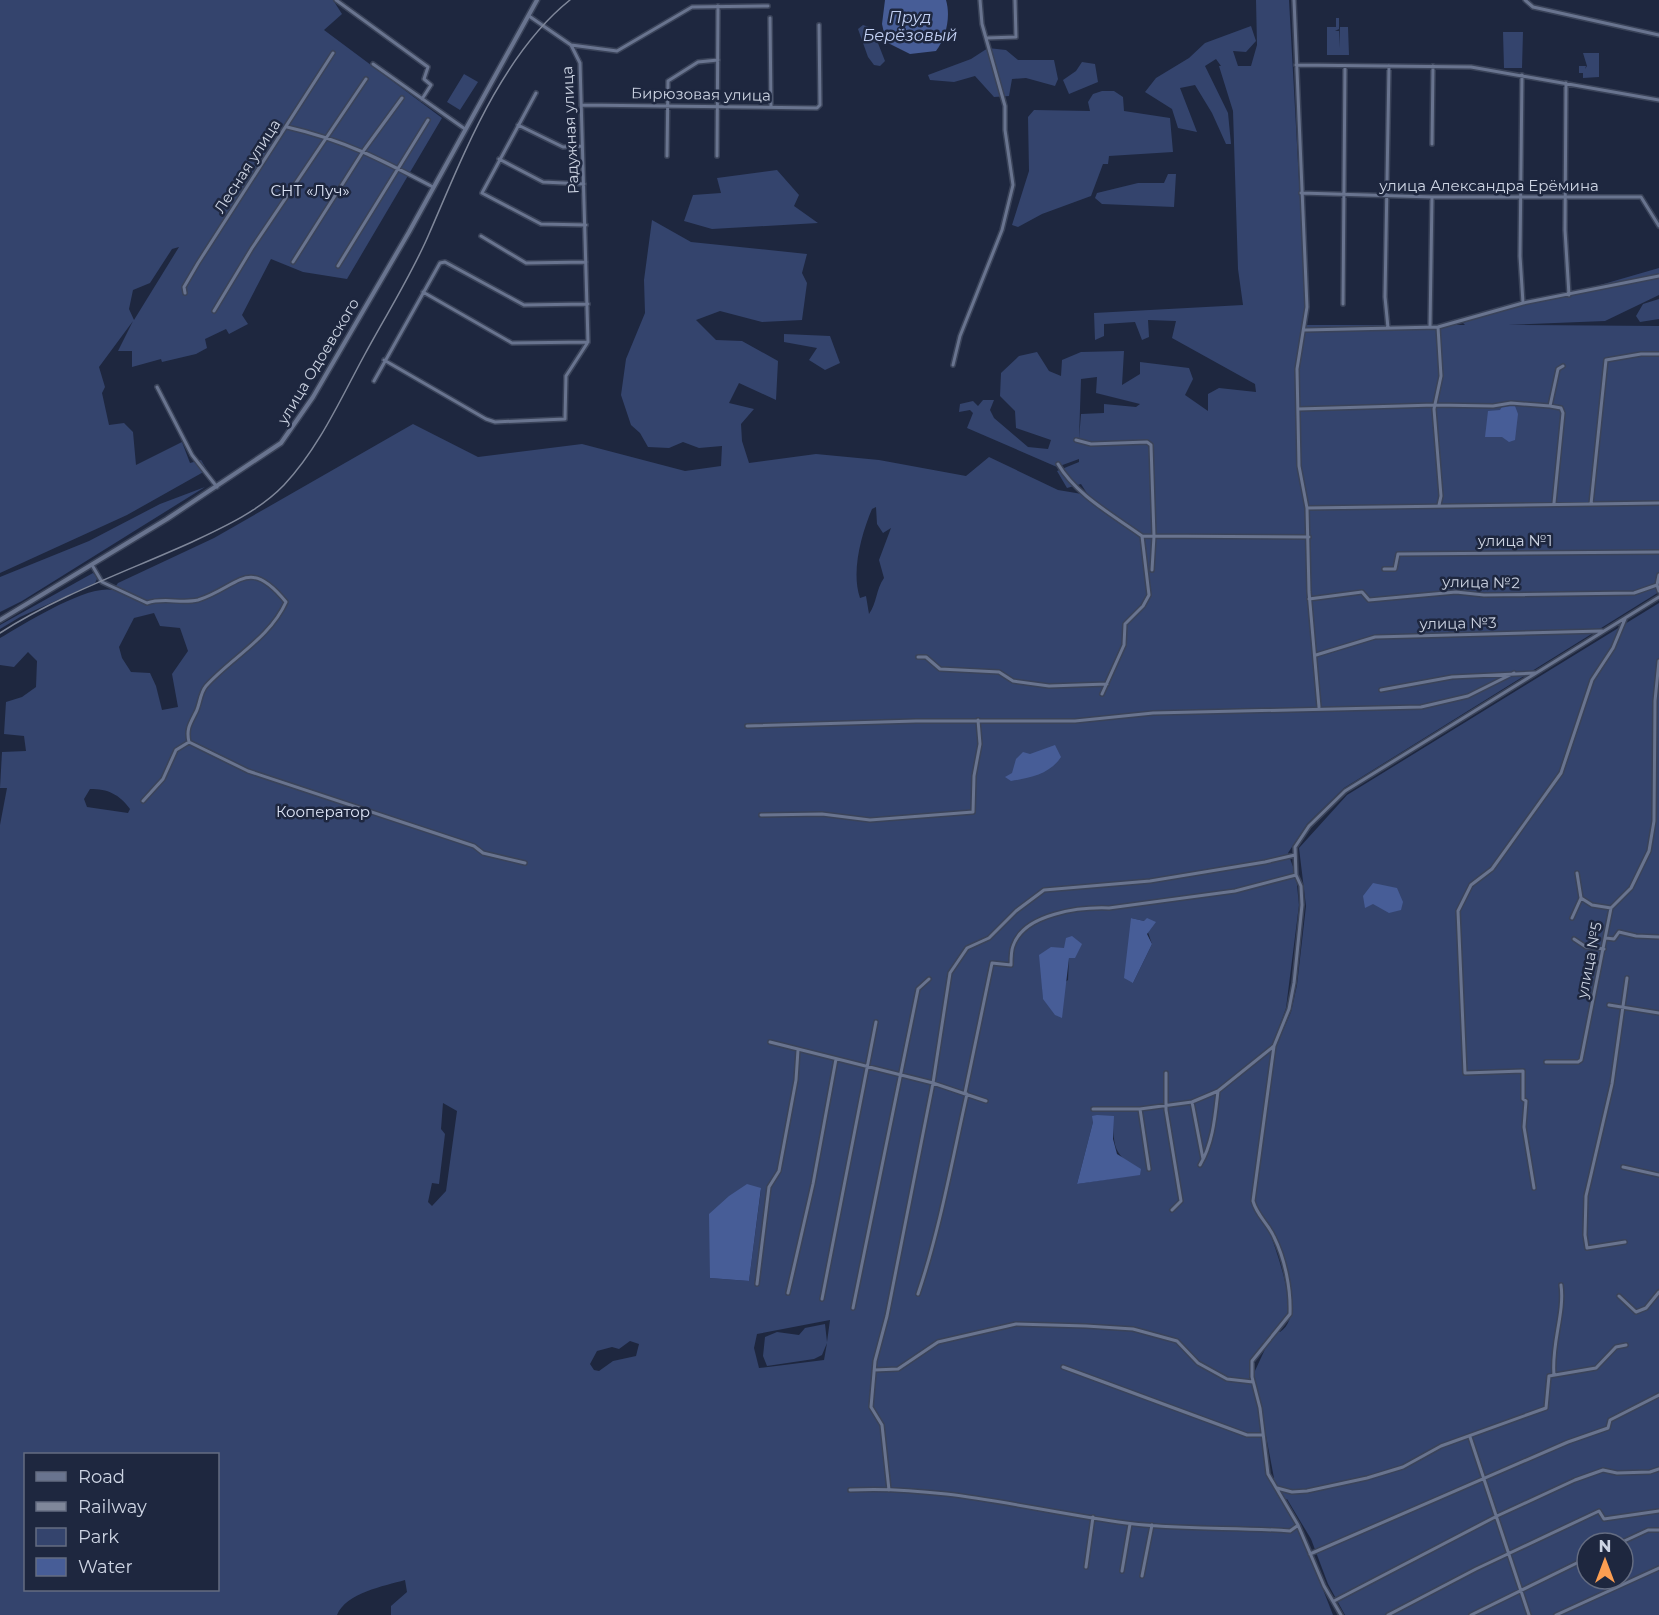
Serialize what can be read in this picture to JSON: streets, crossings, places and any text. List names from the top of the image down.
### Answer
{
  "streets": {
    "street": [
      "Бирюзовая улица",
      "Радужная улица",
      "Лесная улица",
      "улица Александра Ерёмина",
      "улица Одоевского",
      "улица №1",
      "улица №2",
      "улица №3",
      "улица №5"
    ]
  },
  "crossings": [
    ["Бирюзовая улица", "Радужная улица"]
  ],
  "water": ["Пруд Берёзовый"],
  "parks": ["СНТ «Луч»", "Кооператор"],
  "legend": [
    "Road",
    "Railway",
    "Park",
    "Water"
  ],
  "north": "top"
}
